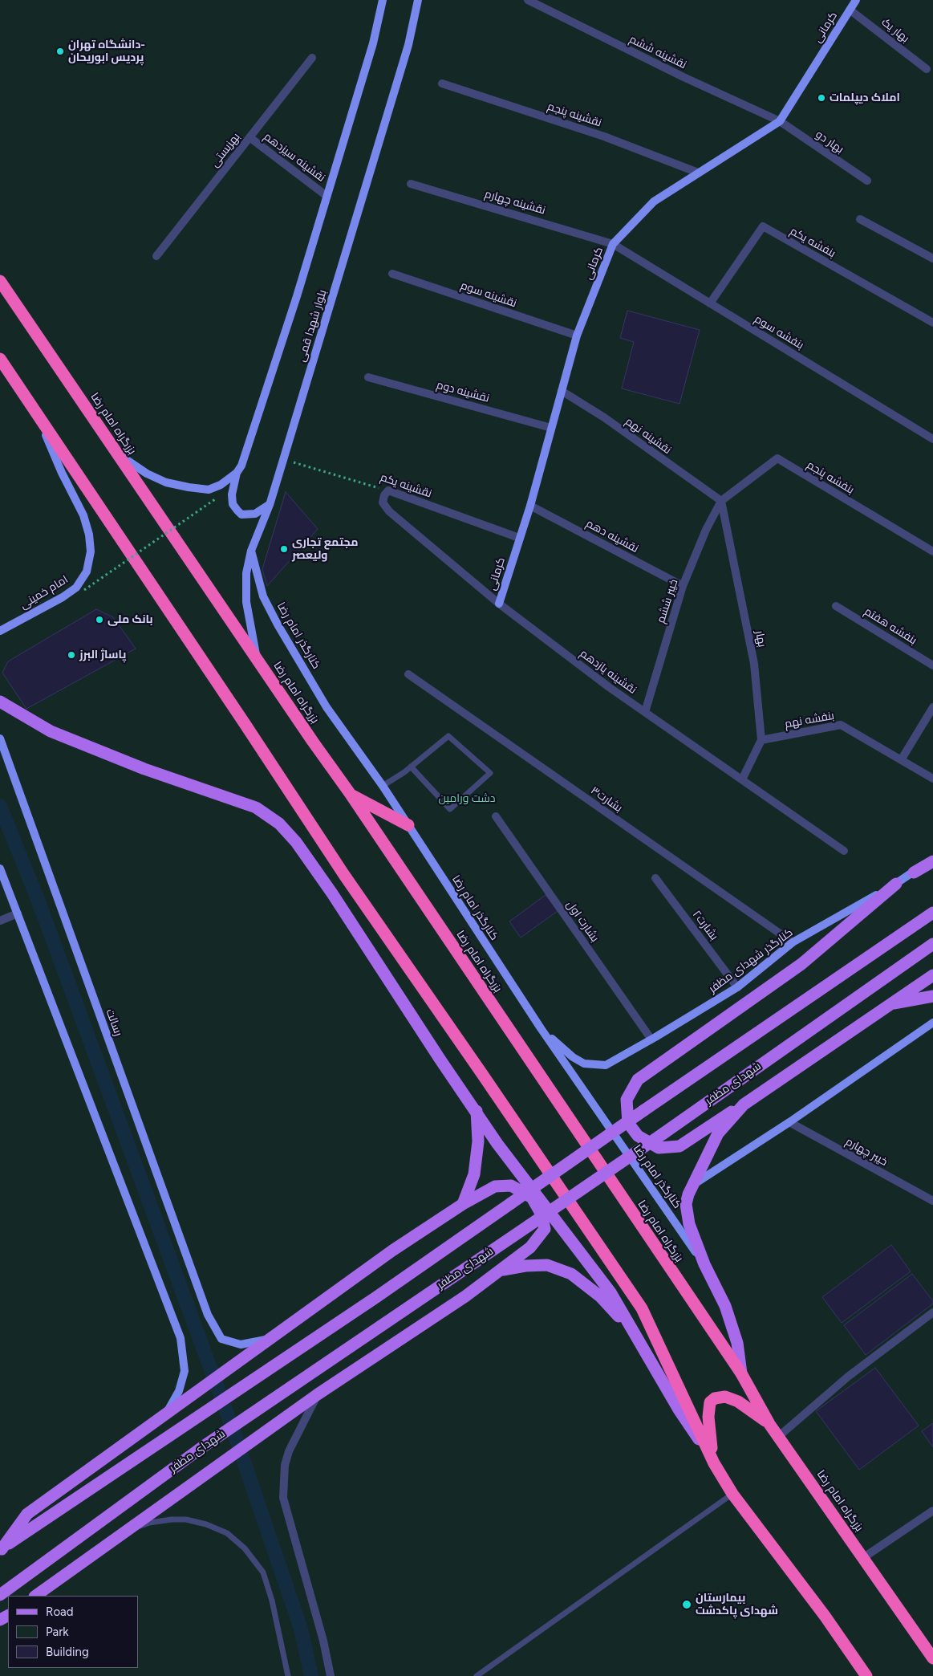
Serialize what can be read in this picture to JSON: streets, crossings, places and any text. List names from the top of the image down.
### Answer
{
  "streets": {
    "highway": ["بزرگراه امام رضا"],
    "main road": [
      "کرمانی",
      "بلوار شهدا قمی",
      "امام خمینی",
      "کنارگذر امام رضا",
      "کنارگذر شهدای مظفر",
      "رسالت",
      "شهدای مظفر"
    ],
    "street": [
      "بهار یک",
      "نقشینه ششم",
      "نقشینه پنجم",
      "بهار دو",
      "بهزیستی",
      "نقشینه سیزدهم",
      "نقشینه چهارم",
      "بنفشه یکم",
      "نقشینه سوم",
      "بنفشه سوم",
      "نقشینه دوم",
      "نقشینه نهم",
      "بنفشه پنجم",
      "نقشینه یکم",
      "نقشینه دهم",
      "خیبر ششم",
      "بنفشه هفتم",
      "بهار",
      "نقشینه یازدهم",
      "بنفشه نهم",
      "بشارت۳",
      "بشارت اول",
      "بشارت۲",
      "خیبر چهارم"
    ]
  },
  "crossings": [
    ["کرمانی", "بهار یک"],
    ["کرمانی", "نقشینه ششم"],
    ["کرمانی", "نقشینه پنجم"],
    ["کرمانی", "بهار دو"],
    ["کرمانی", "نقشینه چهارم"],
    ["کرمانی", "نقشینه سوم"],
    ["کرمانی", "بنفشه سوم"],
    ["کرمانی", "نقشینه دوم"],
    ["کرمانی", "نقشینه نهم"],
    ["کرمانی", "نقشینه یکم"],
    ["کرمانی", "نقشینه دهم"],
    ["کرمانی", "نقشینه یازدهم"],
    ["نقشینه ششم", "بهار دو"],
    ["بهزیستی", "نقشینه سیزدهم"],
    ["نقشینه چهارم", "بنفشه سوم"],
    ["بنفشه یکم", "بنفشه سوم"],
    ["بلوار شهدا قمی", "بزرگراه امام رضا"],
    ["بلوار شهدا قمی", "نقشینه یکم"],
    ["بلوار شهدا قمی", "کنارگذر امام رضا"],
    ["نقشینه نهم", "بنفشه پنجم"],
    ["نقشینه نهم", "خیبر ششم"],
    ["نقشینه نهم", "بهار"],
    ["بنفشه پنجم", "خیبر ششم"],
    ["بنفشه پنجم", "بهار"],
    ["نقشینه یکم", "نقشینه یازدهم"],
    ["نقشینه دهم", "خیبر ششم"],
    ["خیبر ششم", "بهار"],
    ["خیبر ششم", "نقشینه یازدهم"],
    ["کنارگذر امام رضا", "کنارگذر شهدای مظفر"],
    ["بهار", "بنفشه نهم"],
    ["بشارت۳", "کنارگذر شهدای مظفر"],
    ["بشارت اول", "کنارگذر شهدای مظفر"],
    ["بشارت۲", "کنارگذر شهدای مظفر"]
  ],
  "parks": ["دشت ورامین"],
  "places": [
    "دانشگاه تهران- پردیس ابوریحان",
    "املاک دیپلمات",
    "مجتمع تجاری ولیعصر",
    "بانک ملی",
    "پاساژ البرز",
    "بیمارستان شهدای پاکدشت"
  ],
  "legend": ["Road", "Park", "Building"]
}
